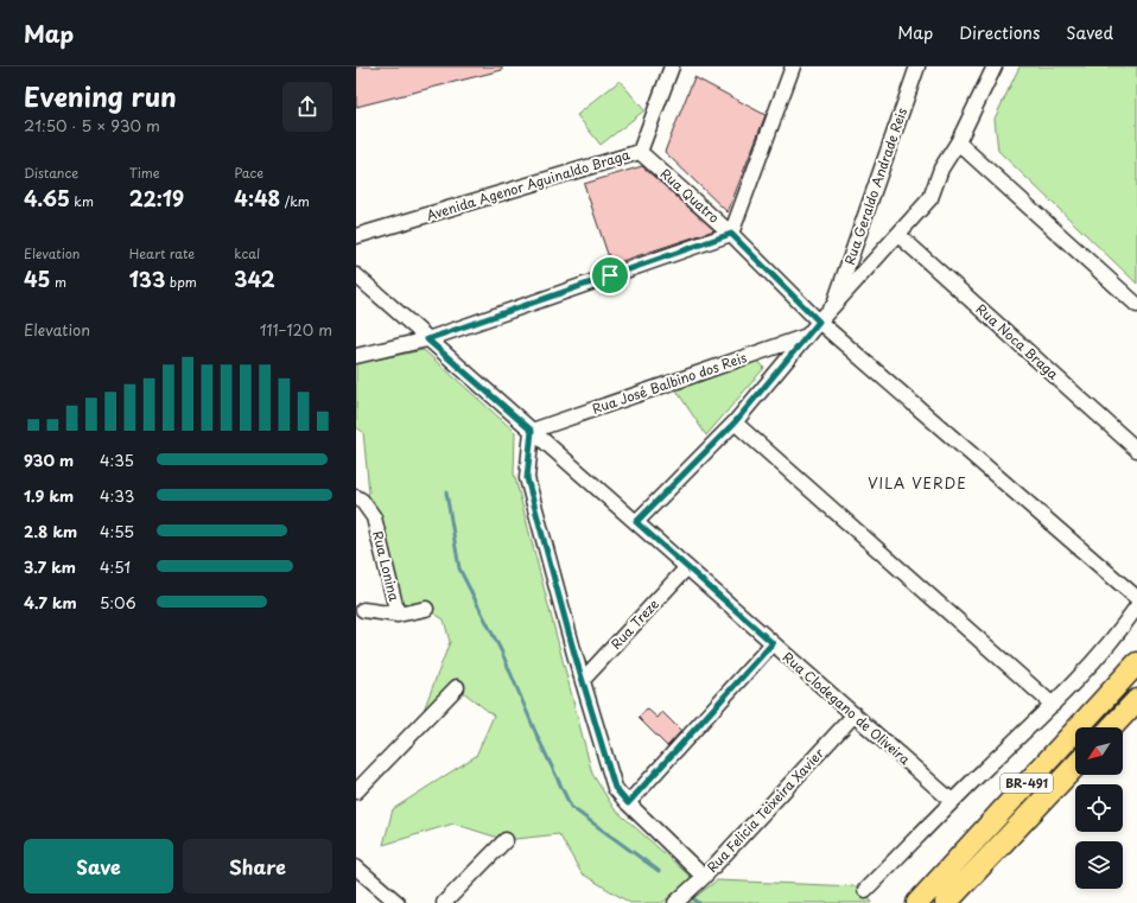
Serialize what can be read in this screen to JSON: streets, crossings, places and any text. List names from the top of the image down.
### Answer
{
  "streets": {
    "highway": ["BR-491"],
    "street": [
      "Avenida Agenor Aguinaldo Braga",
      "Rua Geraldo Andrade Reis",
      "Rua Quatro",
      "Rua Noca Braga",
      "Rua José Balbino dos Reis",
      "Rua Lonina",
      "Rua Treze",
      "Rua Clodegano de Oliveira",
      "Rua Felicia Teixeira Xavier"
    ]
  },
  "crossings": [
    ["Avenida Agenor Aguinaldo Braga", "Rua Quatro"],
    ["Rua José Balbino dos Reis", "Rua Clodegano de Oliveira"],
    ["Rua Treze", "Rua Clodegano de Oliveira"],
    ["Rua Clodegano de Oliveira", "Rua Felicia Teixeira Xavier"]
  ],
  "districts": ["VILA VERDE"],
  "north": "bottom left",
  "page": {
    "header": "Map",
    "nav": ["Map", "Directions", "Saved"],
    "heading": ["Evening run", "21:50 · 5 × 930 m"],
    "stats": [
      ["Distance", "4.65 km"],
      ["Time", "22:19"],
      ["Pace", "4:48 /km"],
      ["Elevation", "45 m"],
      ["Heart rate", "133 bpm"],
      ["kcal", "342"]
    ],
    "chart": ["Elevation", "111–120 m"],
    "list": [
      {
        "name": "930 m",
        "note": "4:35"
      },
      {
        "name": "1.9 km",
        "note": "4:33"
      },
      {
        "name": "2.8 km",
        "note": "4:55"
      },
      {
        "name": "3.7 km",
        "note": "4:51"
      },
      {
        "name": "4.7 km",
        "note": "5:06"
      }
    ],
    "buttons": ["Save", "Share"]
  }
}
